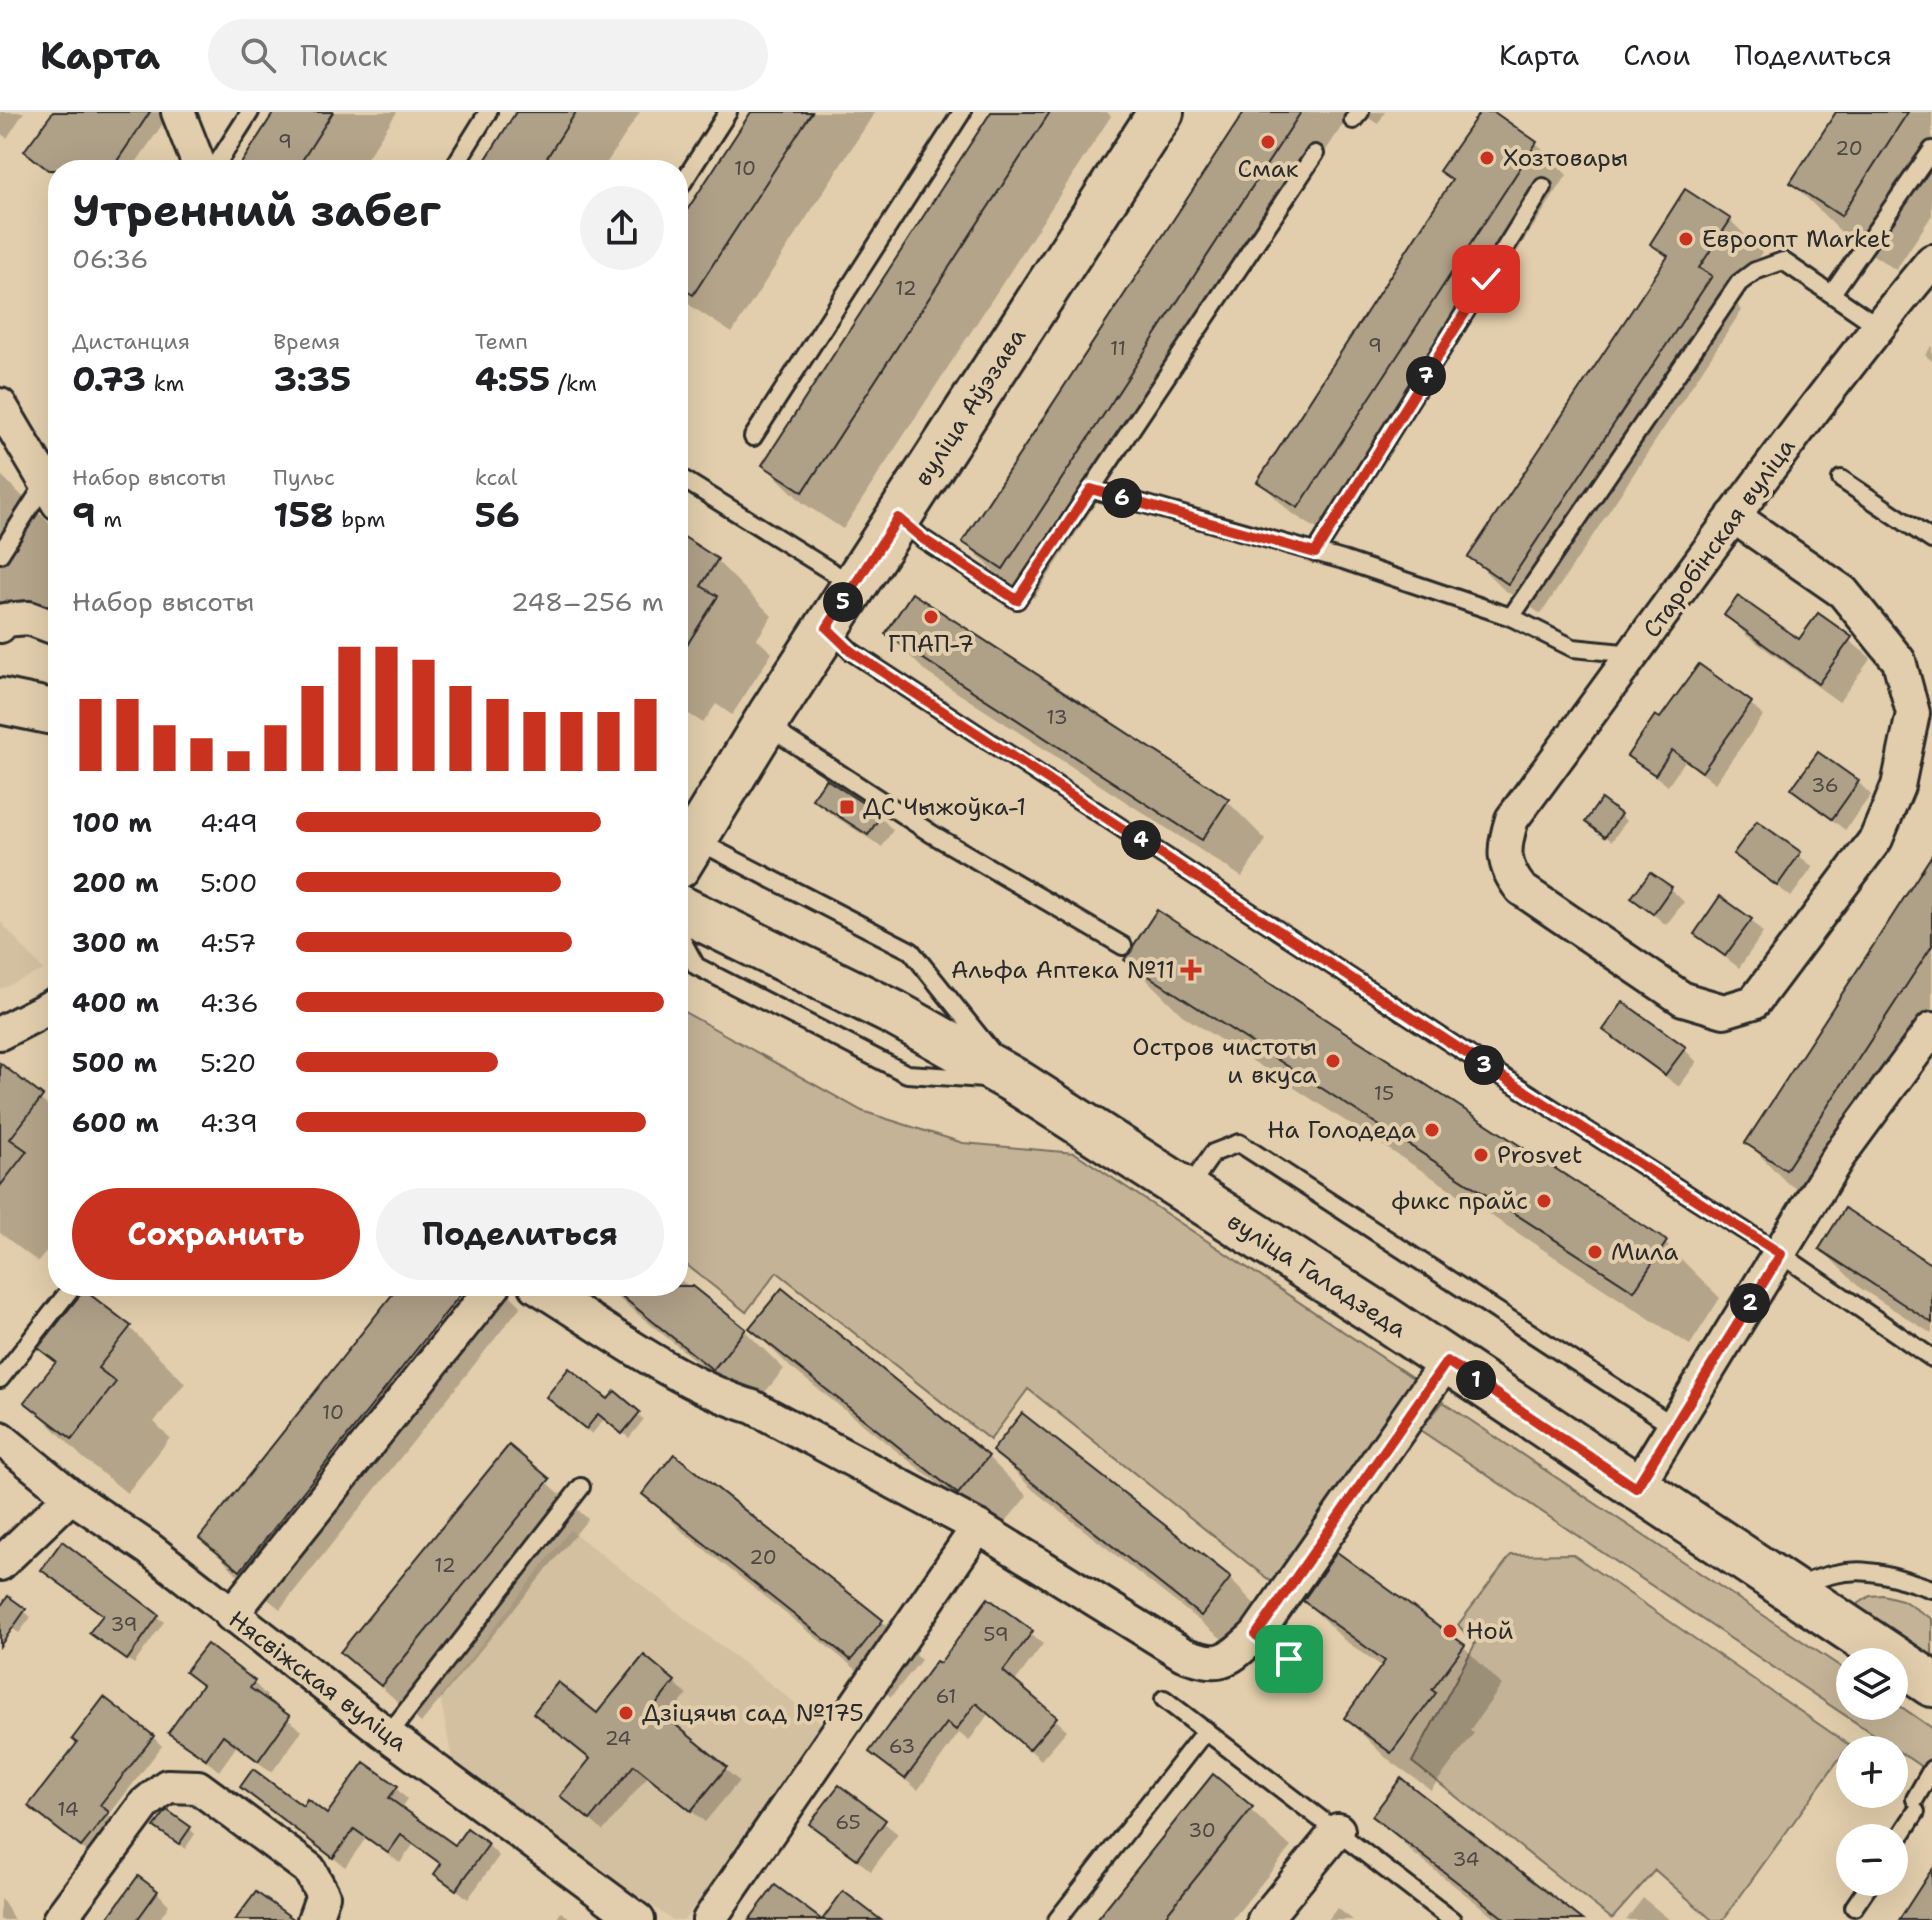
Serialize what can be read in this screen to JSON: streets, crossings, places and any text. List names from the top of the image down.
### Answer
{
  "streets": {
    "main road": ["вуліца Аўэзава", "вуліца Галадзеда"],
    "street": ["Старобінская вуліца", "Нясвіжская вуліца"]
  },
  "places": {
    "other": [
      "Смак",
      "Хозтовары",
      "Евроопт Market",
      "ГПАП-7",
      "Остров чистоты и вкуса",
      "На Голодеда",
      "Prosvet",
      "фикс прайс",
      "Мила",
      "Ной",
      "Дзіцячы сад №175"
    ],
    "transit": ["ДС Чыжоўка-1"],
    "health": ["Альфа Аптека №11"]
  },
  "house_numbers": [
    "9",
    "20",
    "10",
    "12",
    "9",
    "11",
    "13",
    "36",
    "15",
    "10",
    "20",
    "12",
    "39",
    "59",
    "61",
    "24",
    "63",
    "14",
    "65",
    "30",
    "34"
  ],
  "page": {
    "header": "Карта",
    "search": "Поиск",
    "nav": ["Карта", "Слои", "Поделиться"],
    "heading": ["Утренний забег", "06:36"],
    "stats": [
      ["Дистанция", "0.73 km"],
      ["Время", "3:35"],
      ["Темп", "4:55 /km"],
      ["Набор высоты", "9 m"],
      ["Пульс", "158 bpm"],
      ["kcal", "56"]
    ],
    "pins": [
      "7",
      "6",
      "5",
      "4",
      "3",
      "2",
      "1"
    ],
    "chart": ["Набор высоты", "248–256 m"],
    "list": [
      {
        "name": "100 m",
        "note": "4:49"
      },
      {
        "name": "200 m",
        "note": "5:00"
      },
      {
        "name": "300 m",
        "note": "4:57"
      },
      {
        "name": "400 m",
        "note": "4:36"
      },
      {
        "name": "500 m",
        "note": "5:20"
      },
      {
        "name": "600 m",
        "note": "4:39"
      }
    ],
    "buttons": ["Сохранить", "Поделиться"],
    "map_buttons": ["+", "−"]
  }
}
